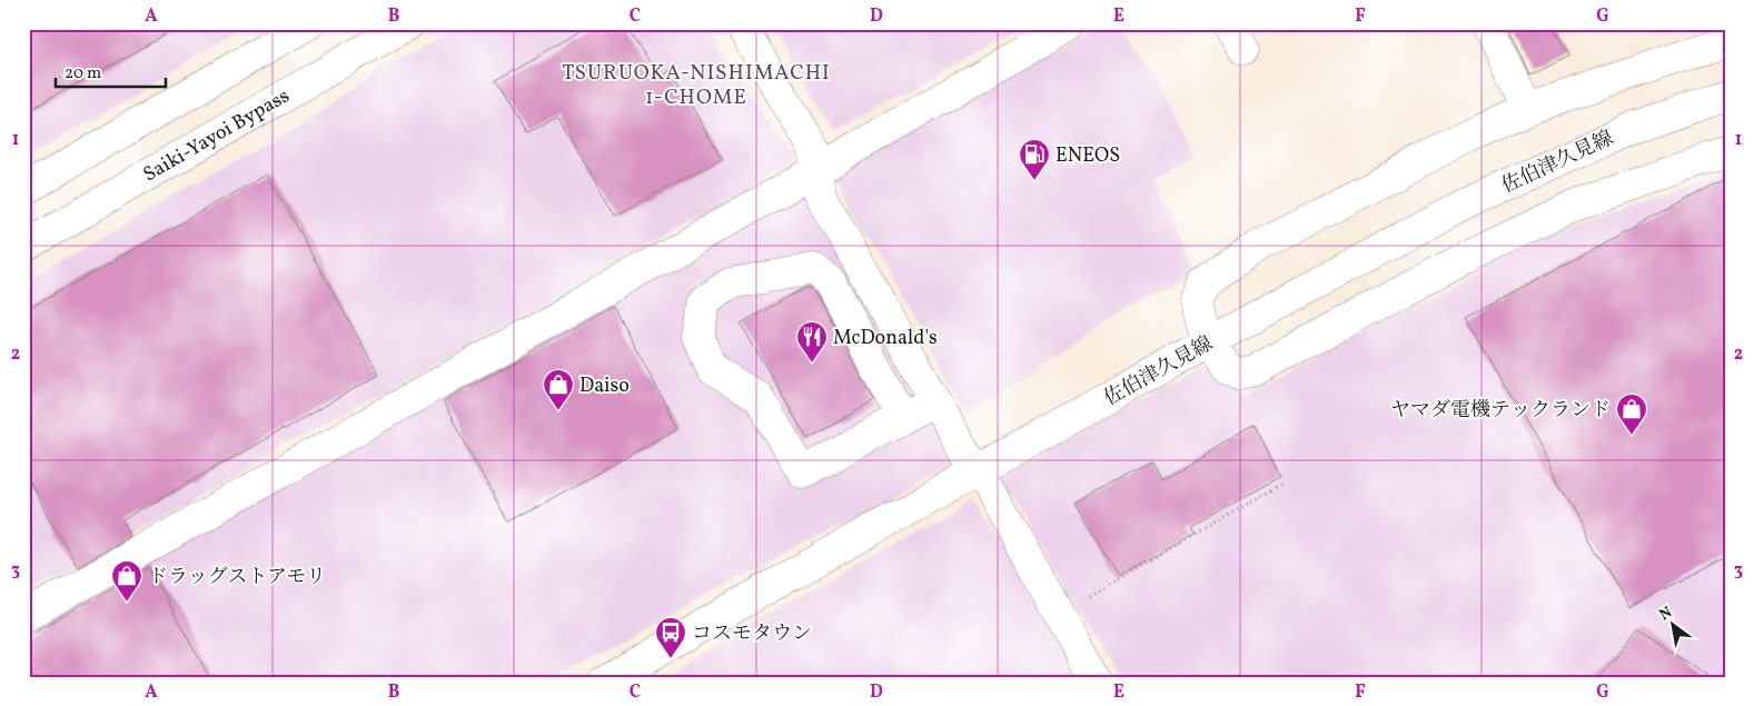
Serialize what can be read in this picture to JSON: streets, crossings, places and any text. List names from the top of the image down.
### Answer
{
  "streets": {
    "main road": ["Saiki-Yayoi Bypass", "佐伯津久見線"]
  },
  "districts": ["TSURUOKA-NISHIMACHI 1-CHOME"],
  "places": {
    "fuel station": ["ENEOS"],
    "restaurant": ["McDonald's"],
    "shop": ["Daiso", "ヤマダ電機テックランド", "ドラッグストアモリ"],
    "bus stop": ["コスモタウン"]
  },
  "scale_bar": "20 m",
  "north": "top left",
  "grid": {
    "columns": [
      "A",
      "B",
      "C",
      "D",
      "E",
      "F",
      "G"
    ],
    "rows": ["1", "2", "3"]
  }
}
